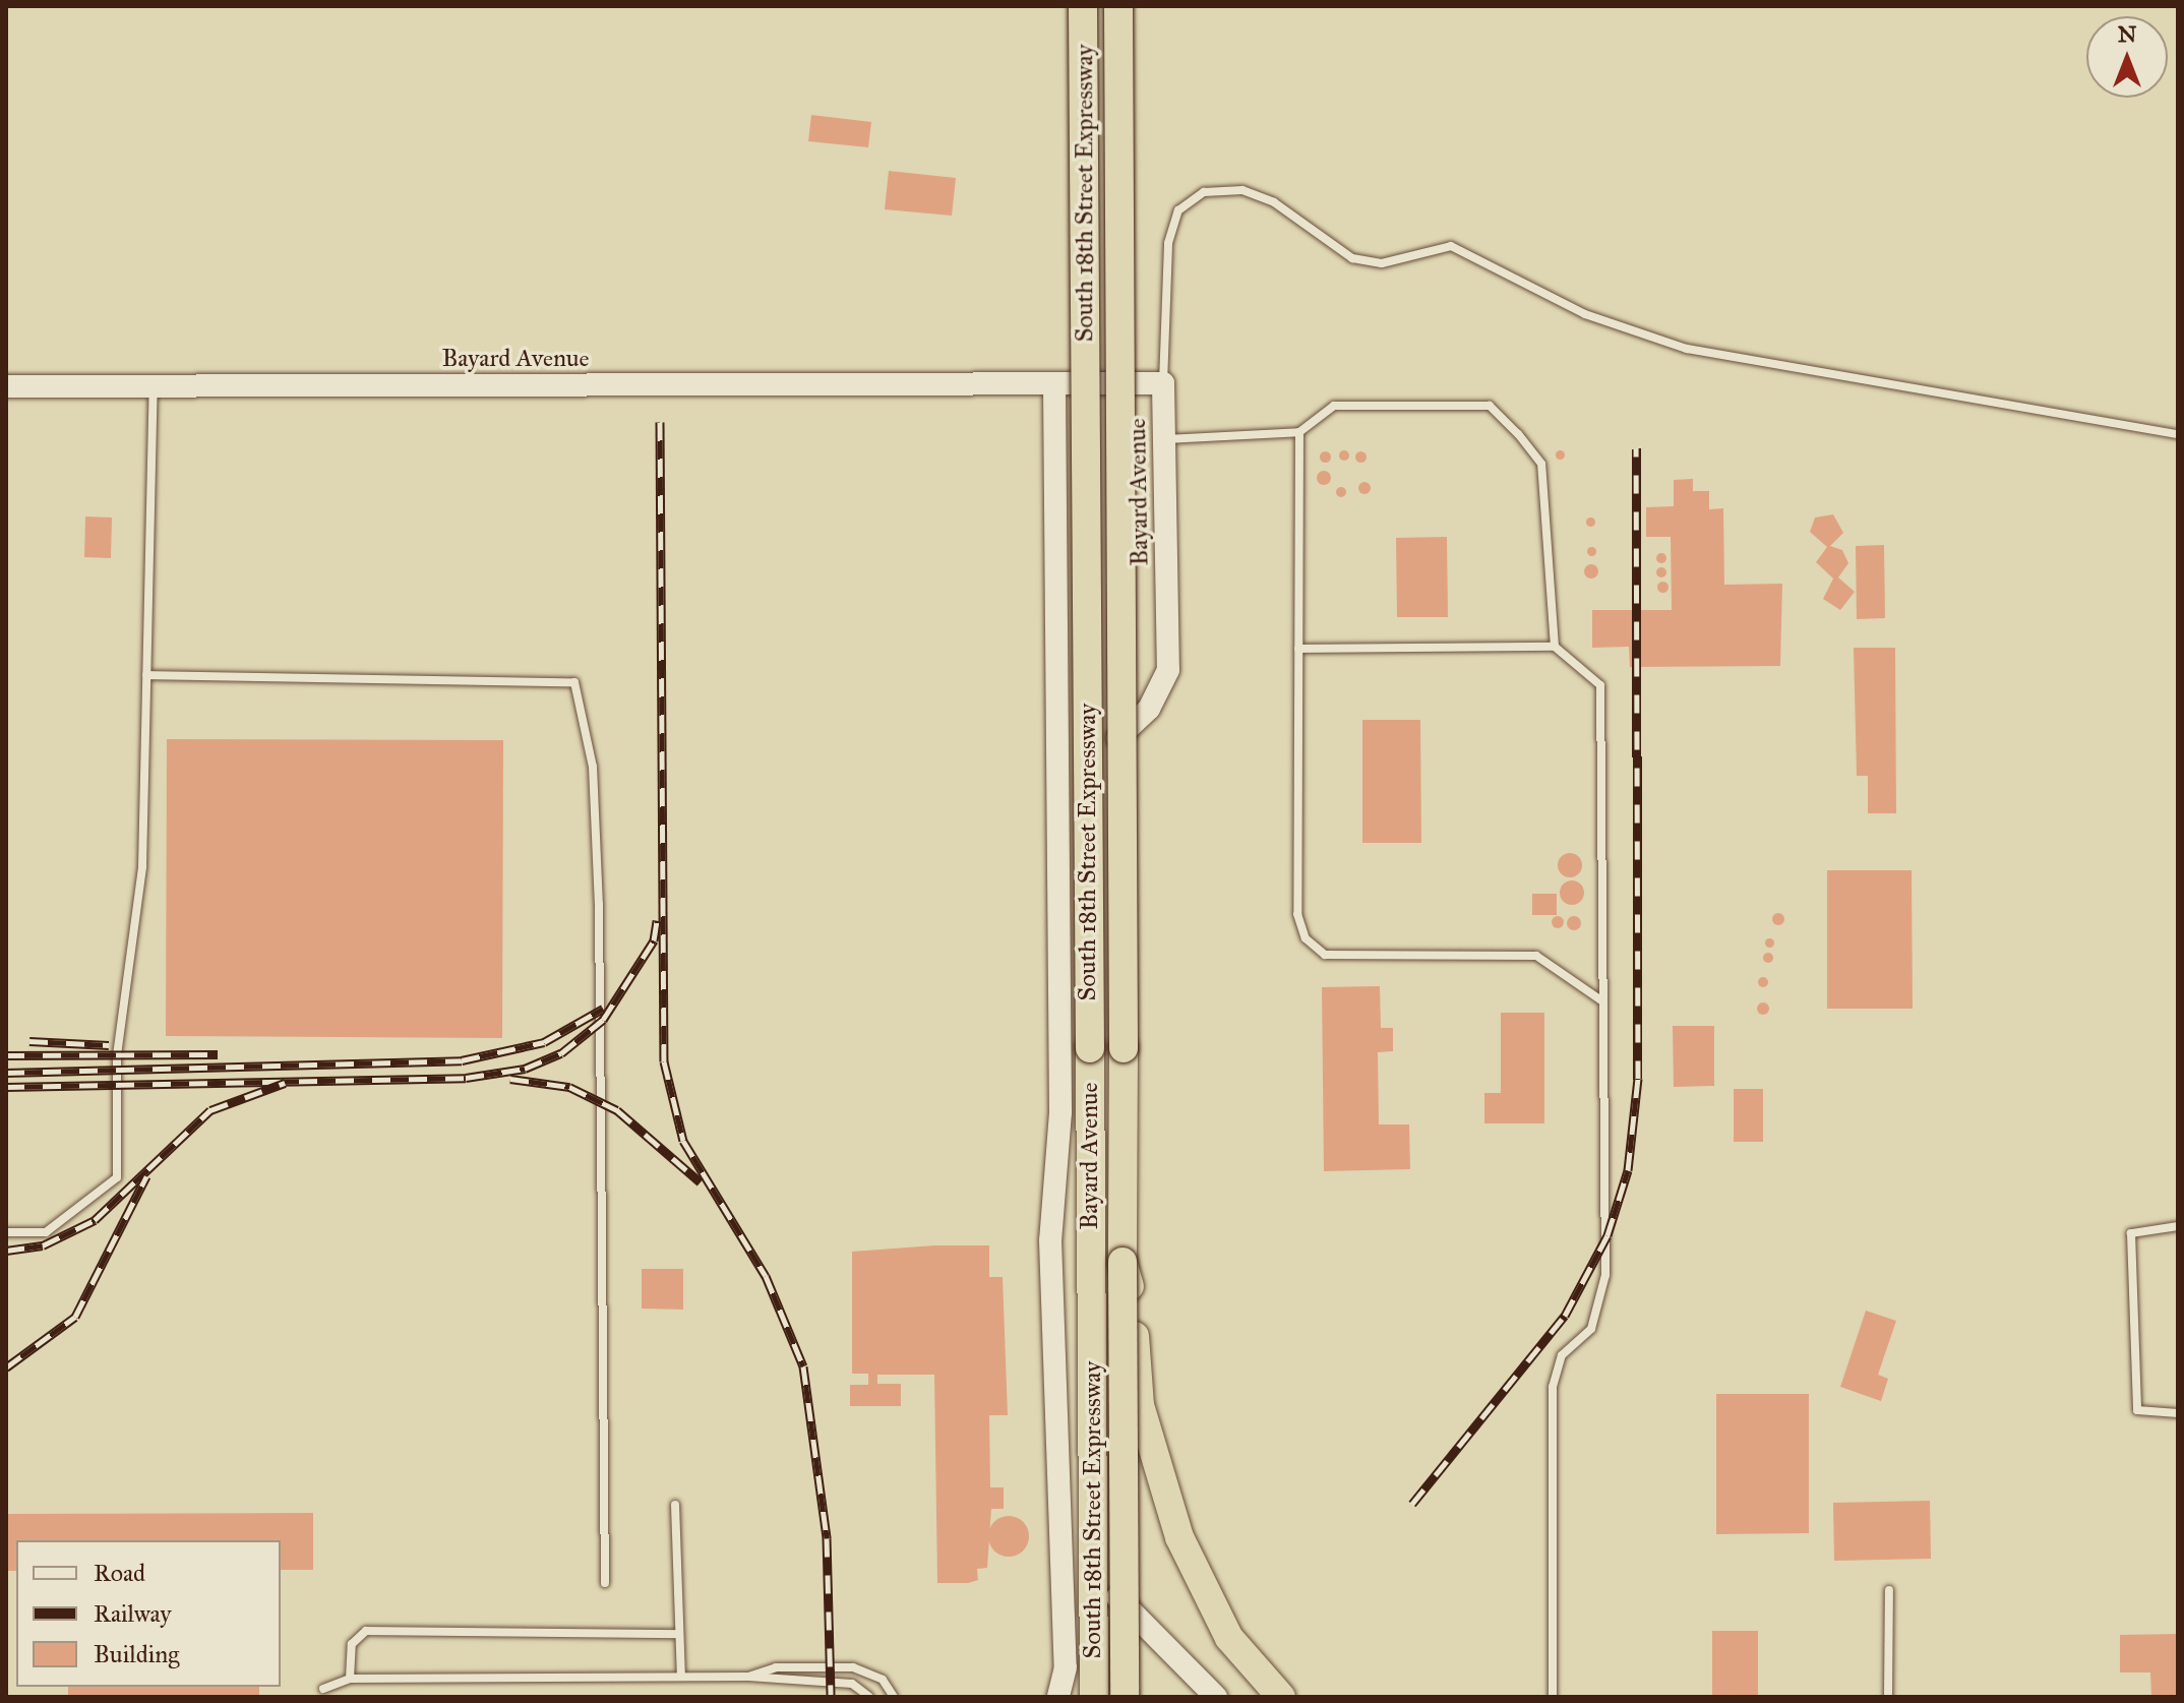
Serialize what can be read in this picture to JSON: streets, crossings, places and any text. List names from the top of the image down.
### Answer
{
  "streets": {
    "highway": ["South 18th Street Expressway"],
    "street": ["Bayard Avenue"]
  },
  "legend": ["Road", "Railway", "Building"],
  "north": "top"
}
